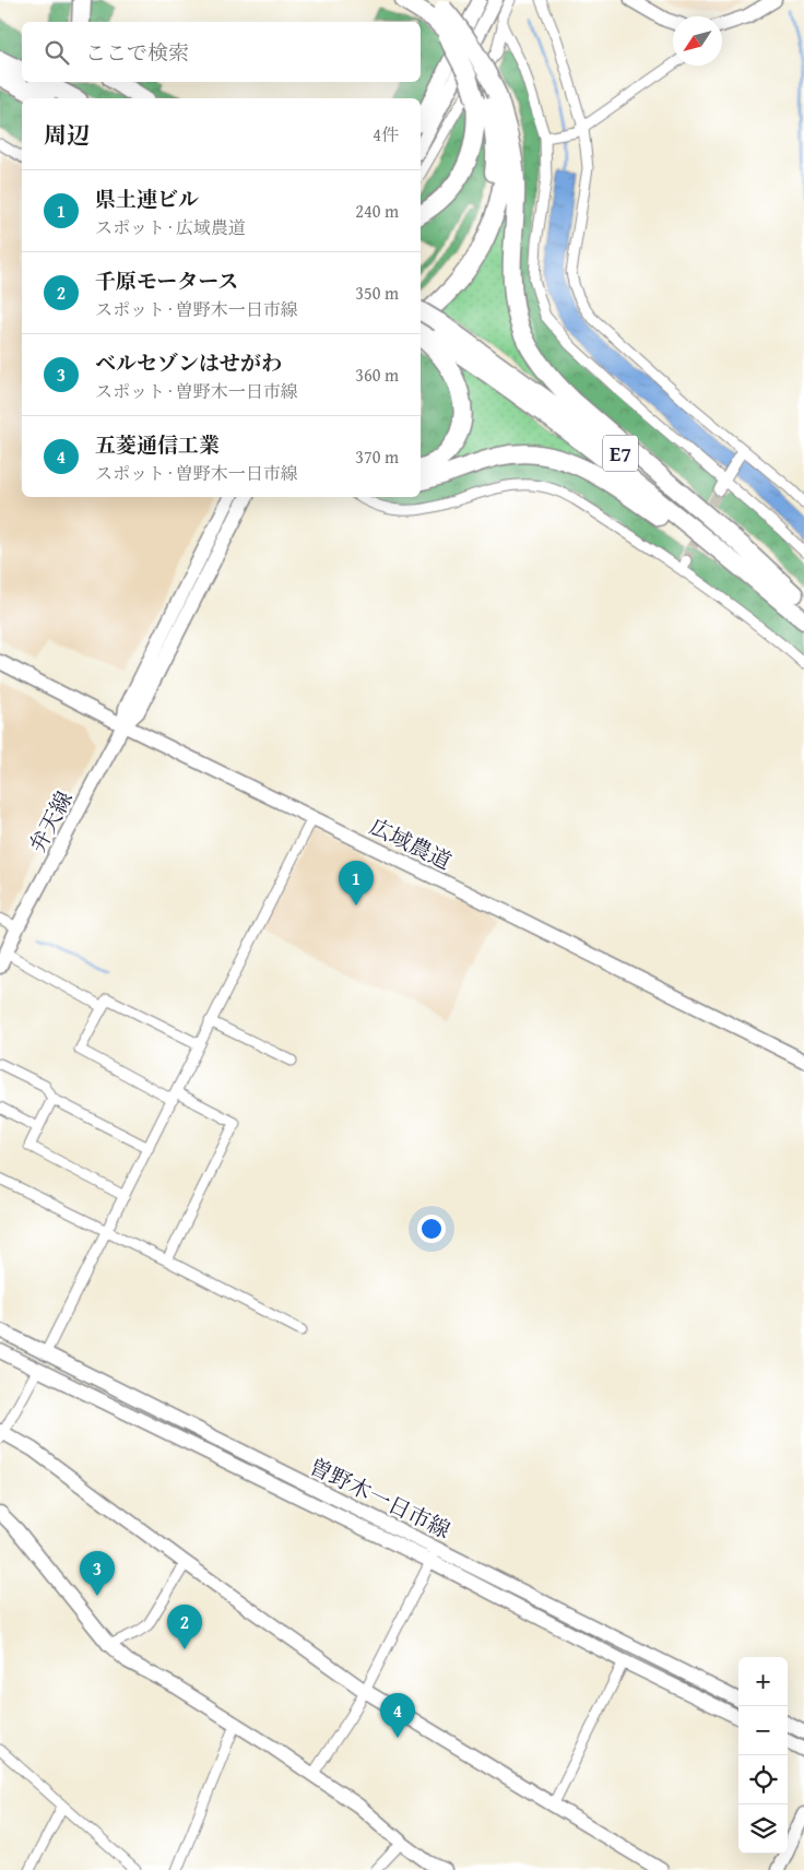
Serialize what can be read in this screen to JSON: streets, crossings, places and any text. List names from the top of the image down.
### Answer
{
  "streets": {
    "highway": ["E7"],
    "street": ["弁天線", "広域農道", "曽野木一日市線"]
  },
  "crossings": [
    ["弁天線", "広域農道"]
  ],
  "north": "bottom left",
  "page": {
    "search": "ここで検索",
    "heading": ["周辺", "4件"],
    "list": [
      {
        "mark": "1",
        "name": "県土連ビル",
        "note": "スポット · 広域農道",
        "value": "240 m"
      },
      {
        "mark": "2",
        "name": "千原モータース",
        "note": "スポット · 曽野木一日市線",
        "value": "350 m"
      },
      {
        "mark": "3",
        "name": "ベルセゾンはせがわ",
        "note": "スポット · 曽野木一日市線",
        "value": "360 m"
      },
      {
        "mark": "4",
        "name": "五菱通信工業",
        "note": "スポット · 曽野木一日市線",
        "value": "370 m"
      }
    ],
    "pins": [
      "1",
      "3",
      "2",
      "4"
    ],
    "map_buttons": ["+", "−"]
  }
}
